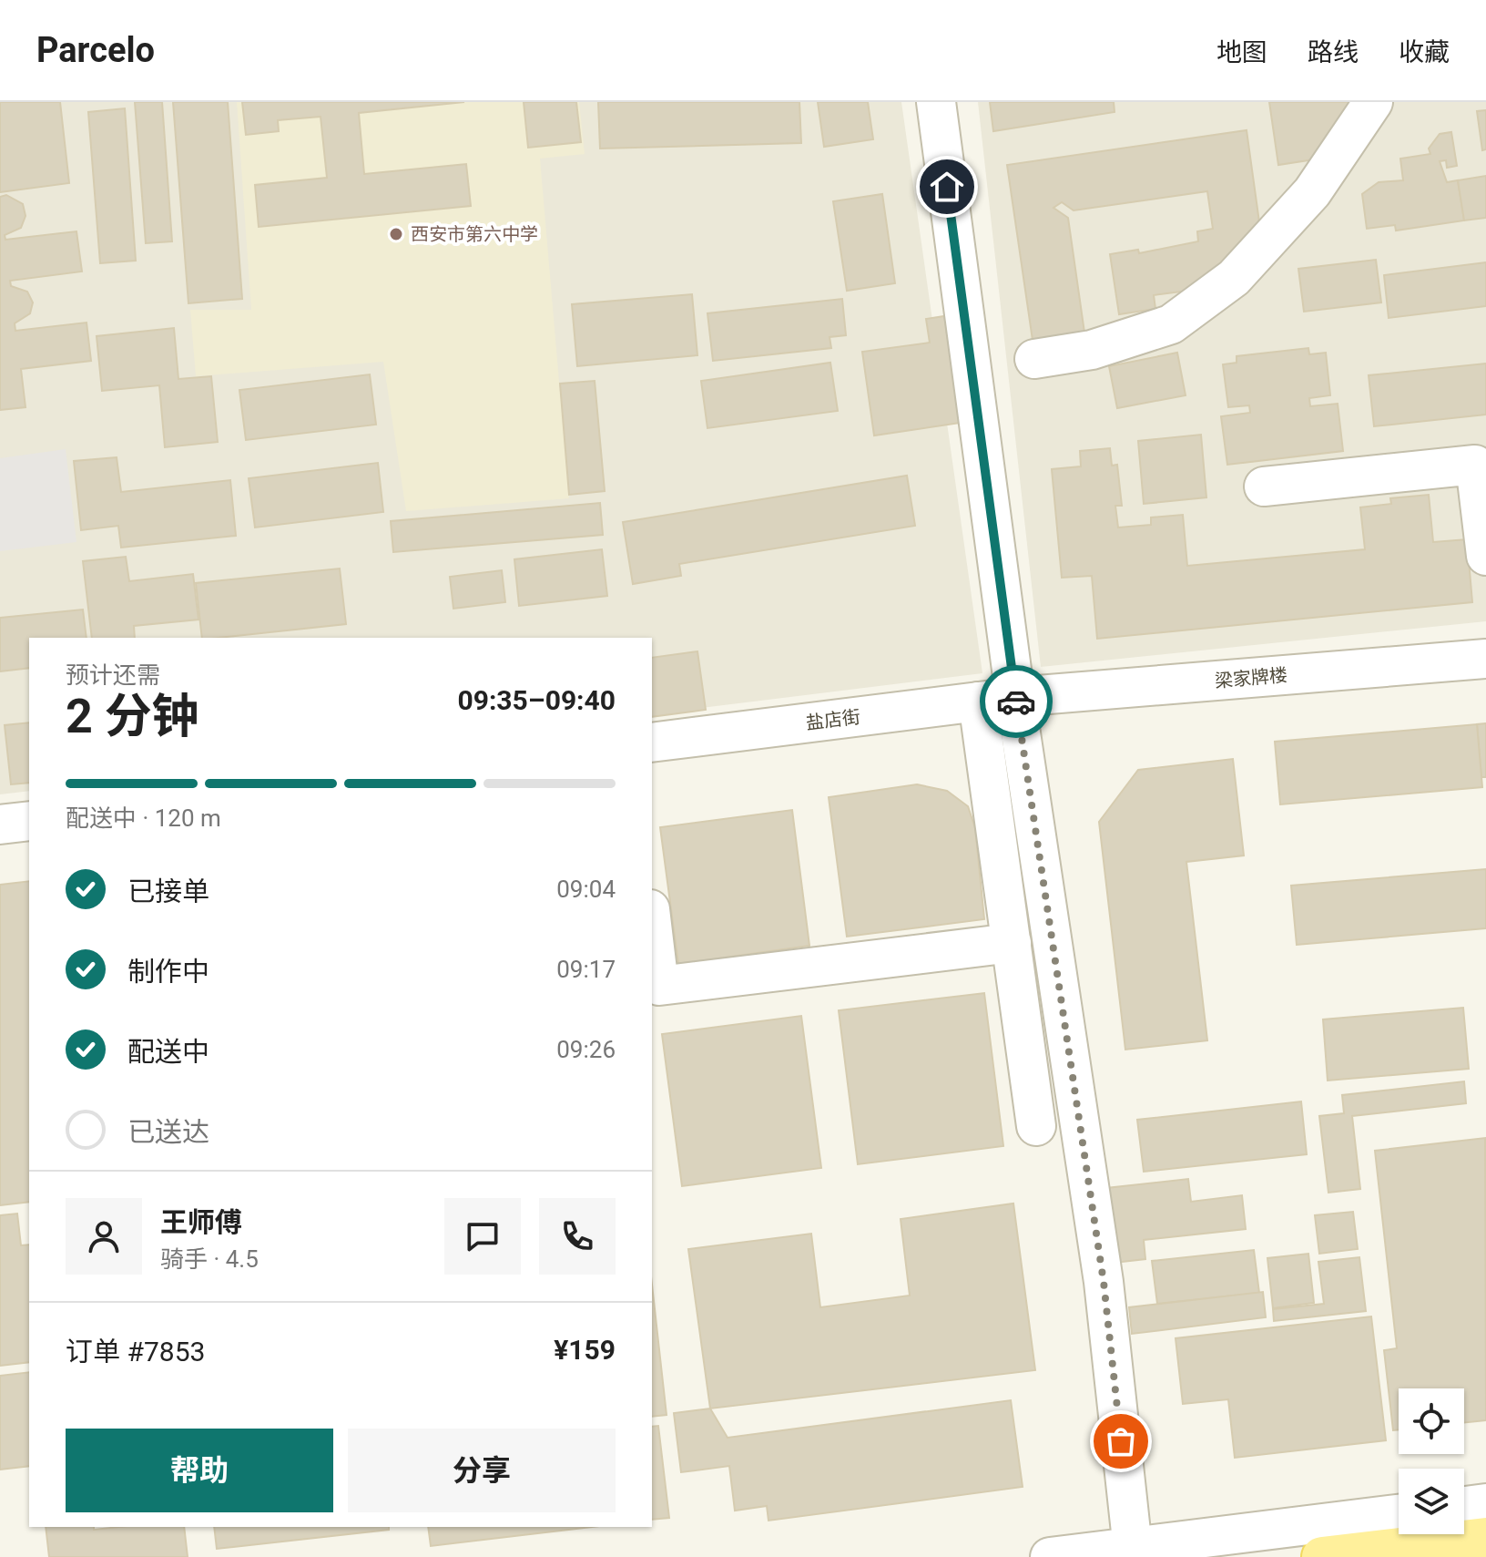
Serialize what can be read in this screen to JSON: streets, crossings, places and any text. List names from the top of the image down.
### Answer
{
  "streets": {
    "street": ["梁家牌楼", "盐店街"]
  },
  "crossings": [
    ["梁家牌楼", "盐店街"]
  ],
  "places": ["西安市第六中学"],
  "page": {
    "header": "Parcelo",
    "nav": ["地图", "路线", "收藏"],
    "heading": ["2 分钟", "预计还需", "09:35–09:40"],
    "panel": [
      "王师傅",
      "骑手 · 4.5",
      "订单 #7853",
      "¥159"
    ],
    "bar": "配送中 · 120 m",
    "list": [
      ["已接单", "09:04"],
      ["制作中", "09:17"],
      ["配送中", "09:26"],
      "已送达"
    ],
    "buttons": ["帮助", "分享"]
  }
}
